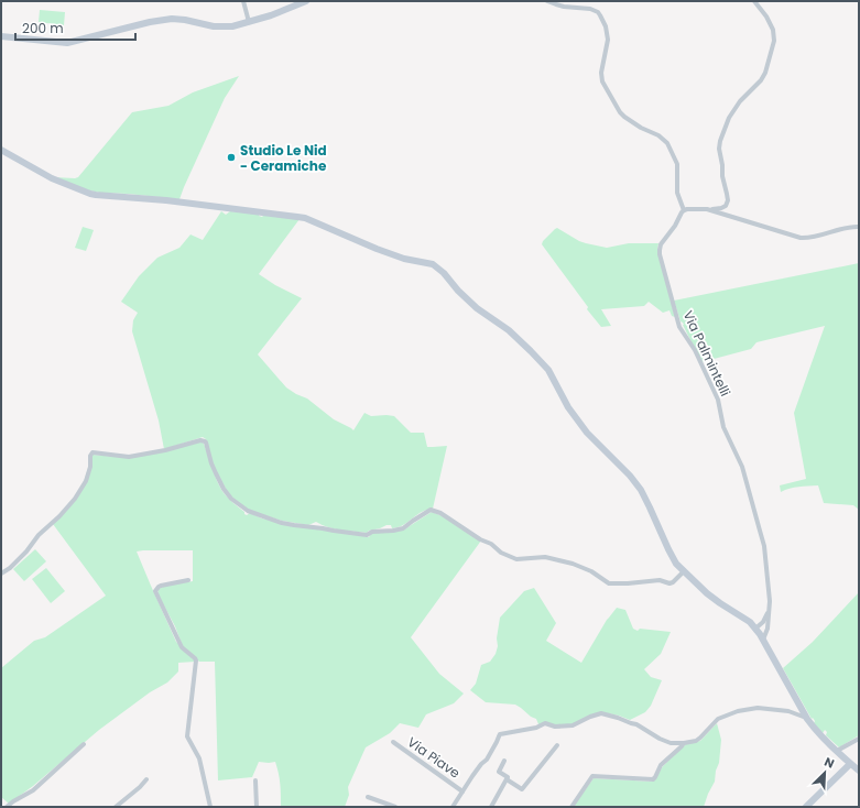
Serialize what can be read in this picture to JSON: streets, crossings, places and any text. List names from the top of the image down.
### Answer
{
  "streets": {
    "street": ["Via Palmintelli", "Via Piave"]
  },
  "places": ["Studio Le Nid - Ceramiche"],
  "scale_bar": "200 m",
  "north": "top right"
}
